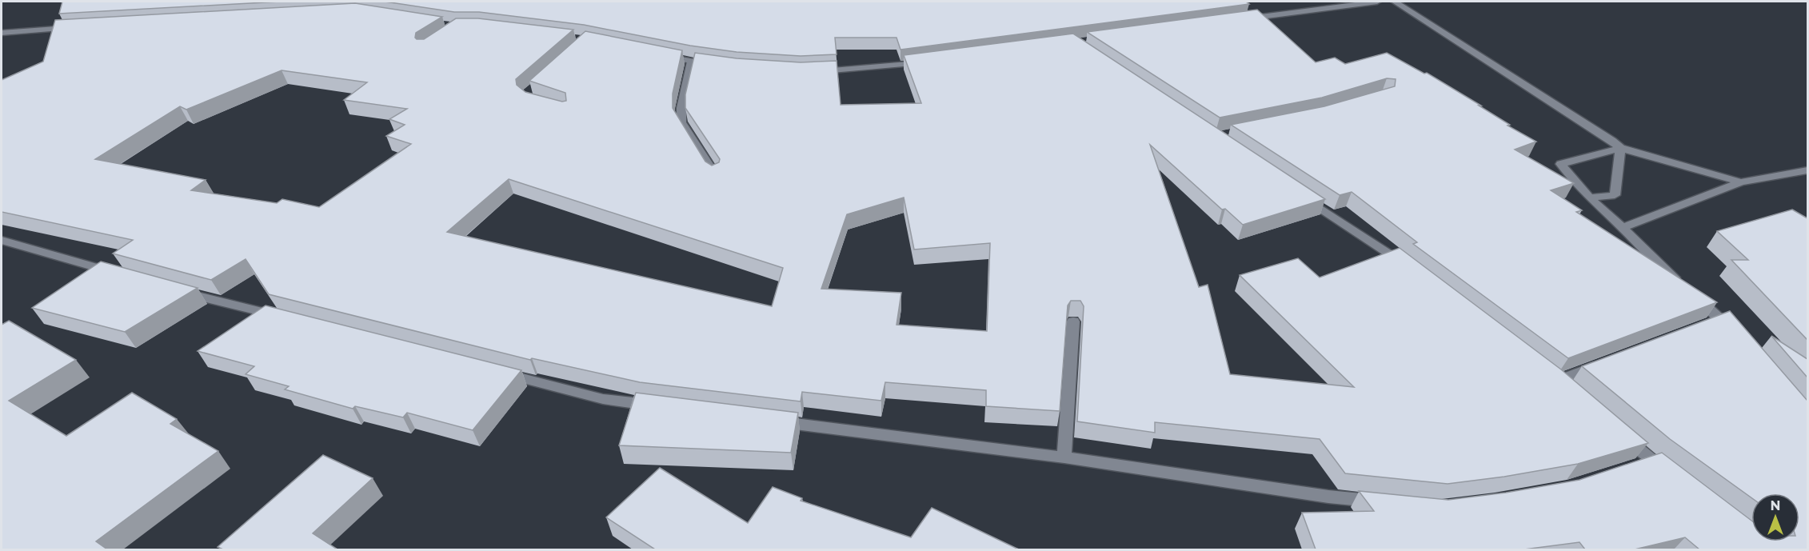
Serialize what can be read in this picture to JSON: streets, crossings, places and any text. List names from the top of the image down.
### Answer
{
  "north": "top"
}
